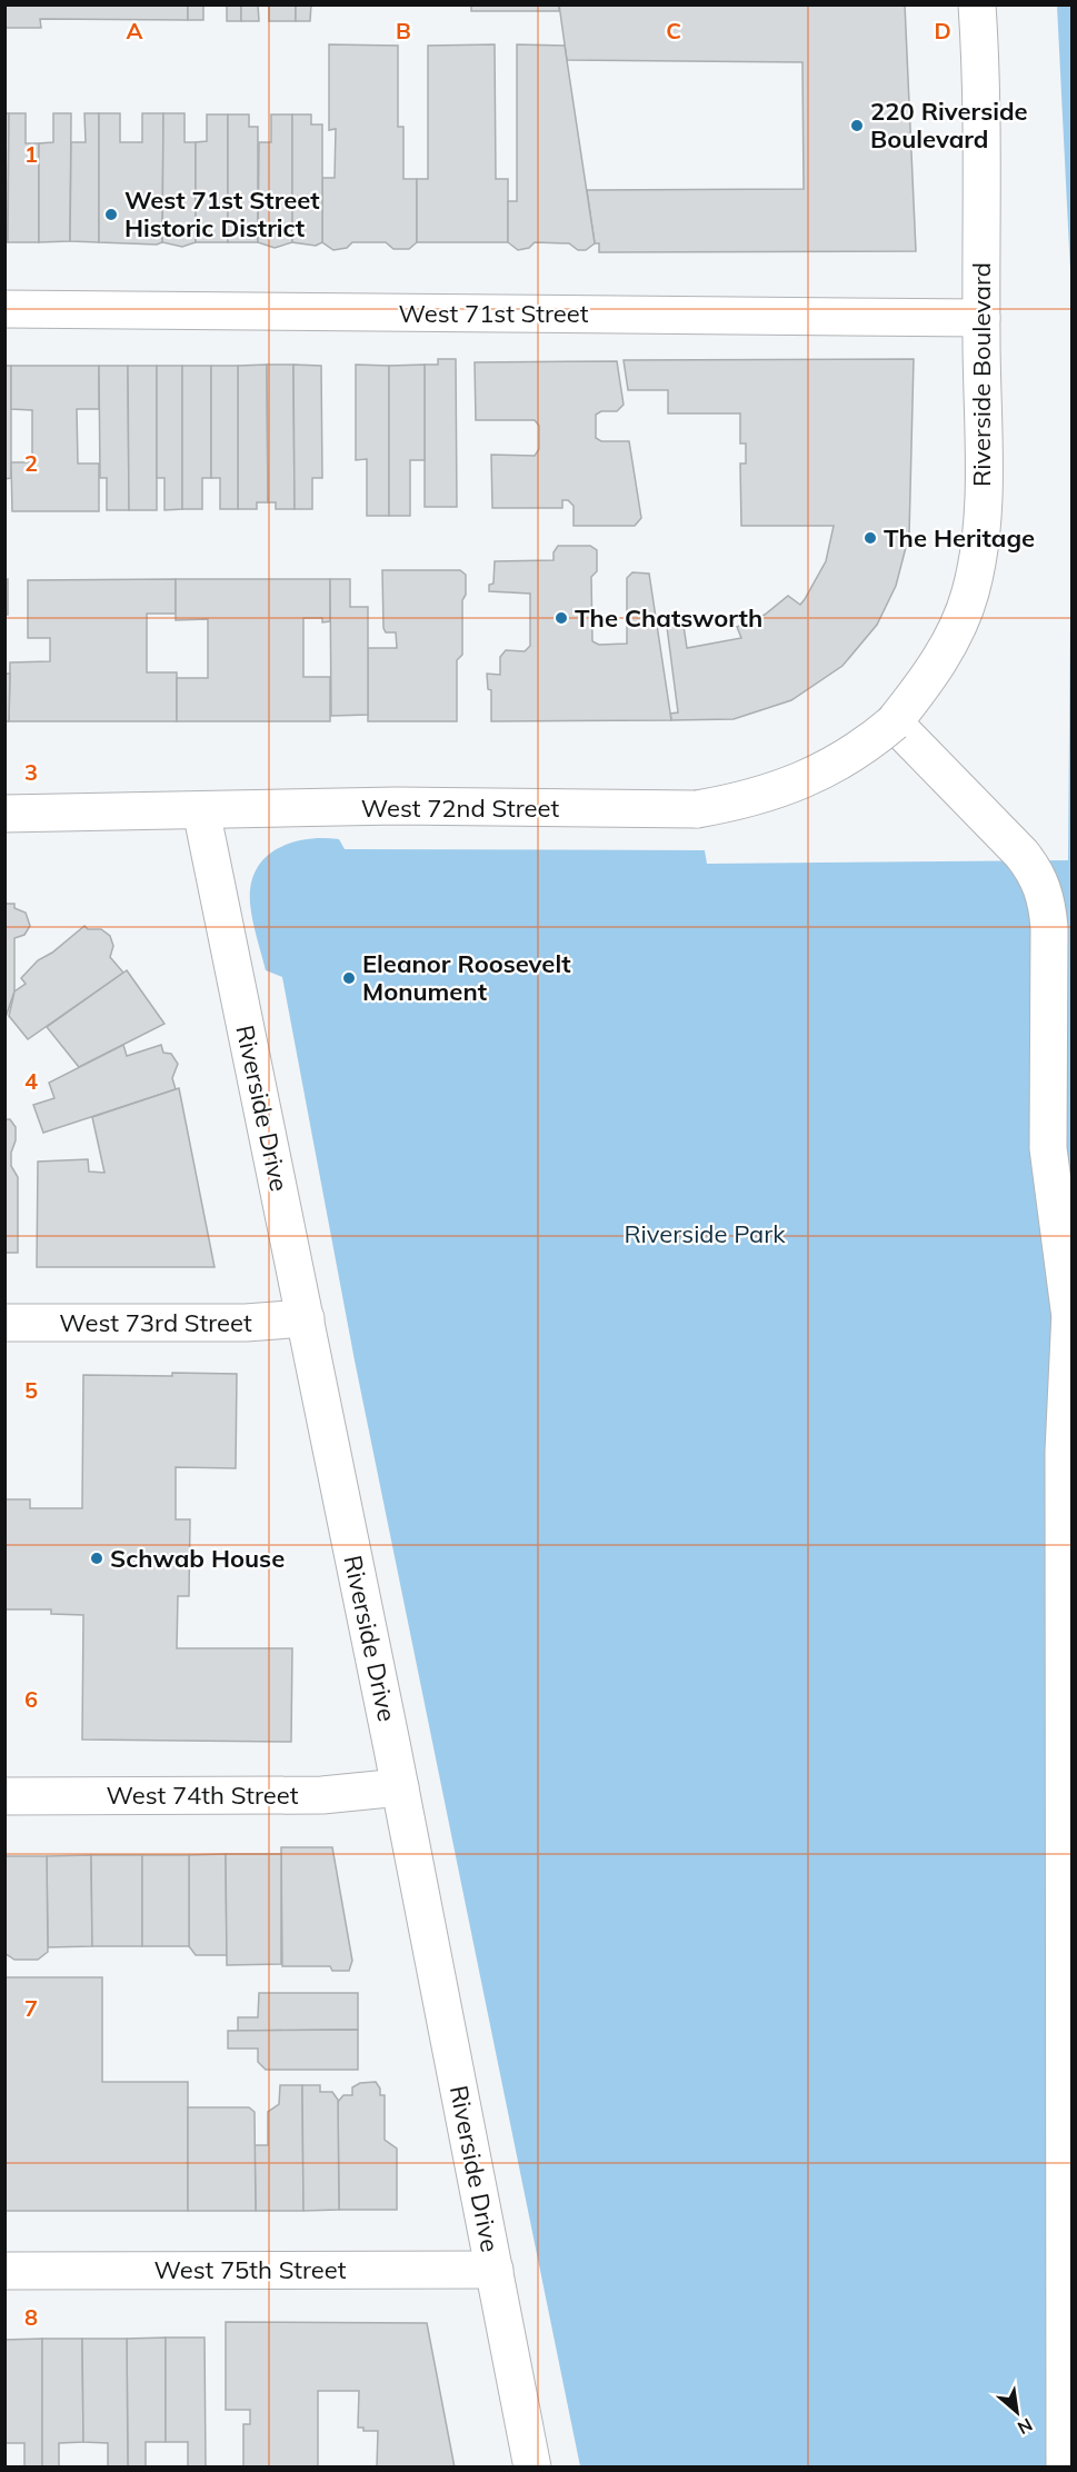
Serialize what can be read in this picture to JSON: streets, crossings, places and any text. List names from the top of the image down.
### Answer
{
  "streets": {
    "main road": [
      "West 71st Street",
      "Riverside Boulevard",
      "West 72nd Street",
      "Riverside Drive",
      "West 73rd Street",
      "West 74th Street",
      "West 75th Street"
    ]
  },
  "crossings": [
    ["West 71st Street", "Riverside Boulevard"],
    ["Riverside Boulevard", "West 72nd Street"],
    ["West 72nd Street", "Riverside Drive"],
    ["Riverside Drive", "West 73rd Street"],
    ["Riverside Drive", "West 74th Street"],
    ["Riverside Drive", "West 75th Street"]
  ],
  "parks": ["Riverside Park"],
  "places": [
    "220 Riverside Boulevard",
    "West 71st Street Historic District",
    "The Heritage",
    "The Chatsworth",
    "Eleanor Roosevelt Monument",
    "Schwab House"
  ],
  "north": "bottom right",
  "grid": {
    "columns": [
      "A",
      "B",
      "C",
      "D"
    ],
    "rows": [
      "1",
      "2",
      "3",
      "4",
      "5",
      "6",
      "7",
      "8"
    ]
  }
}
